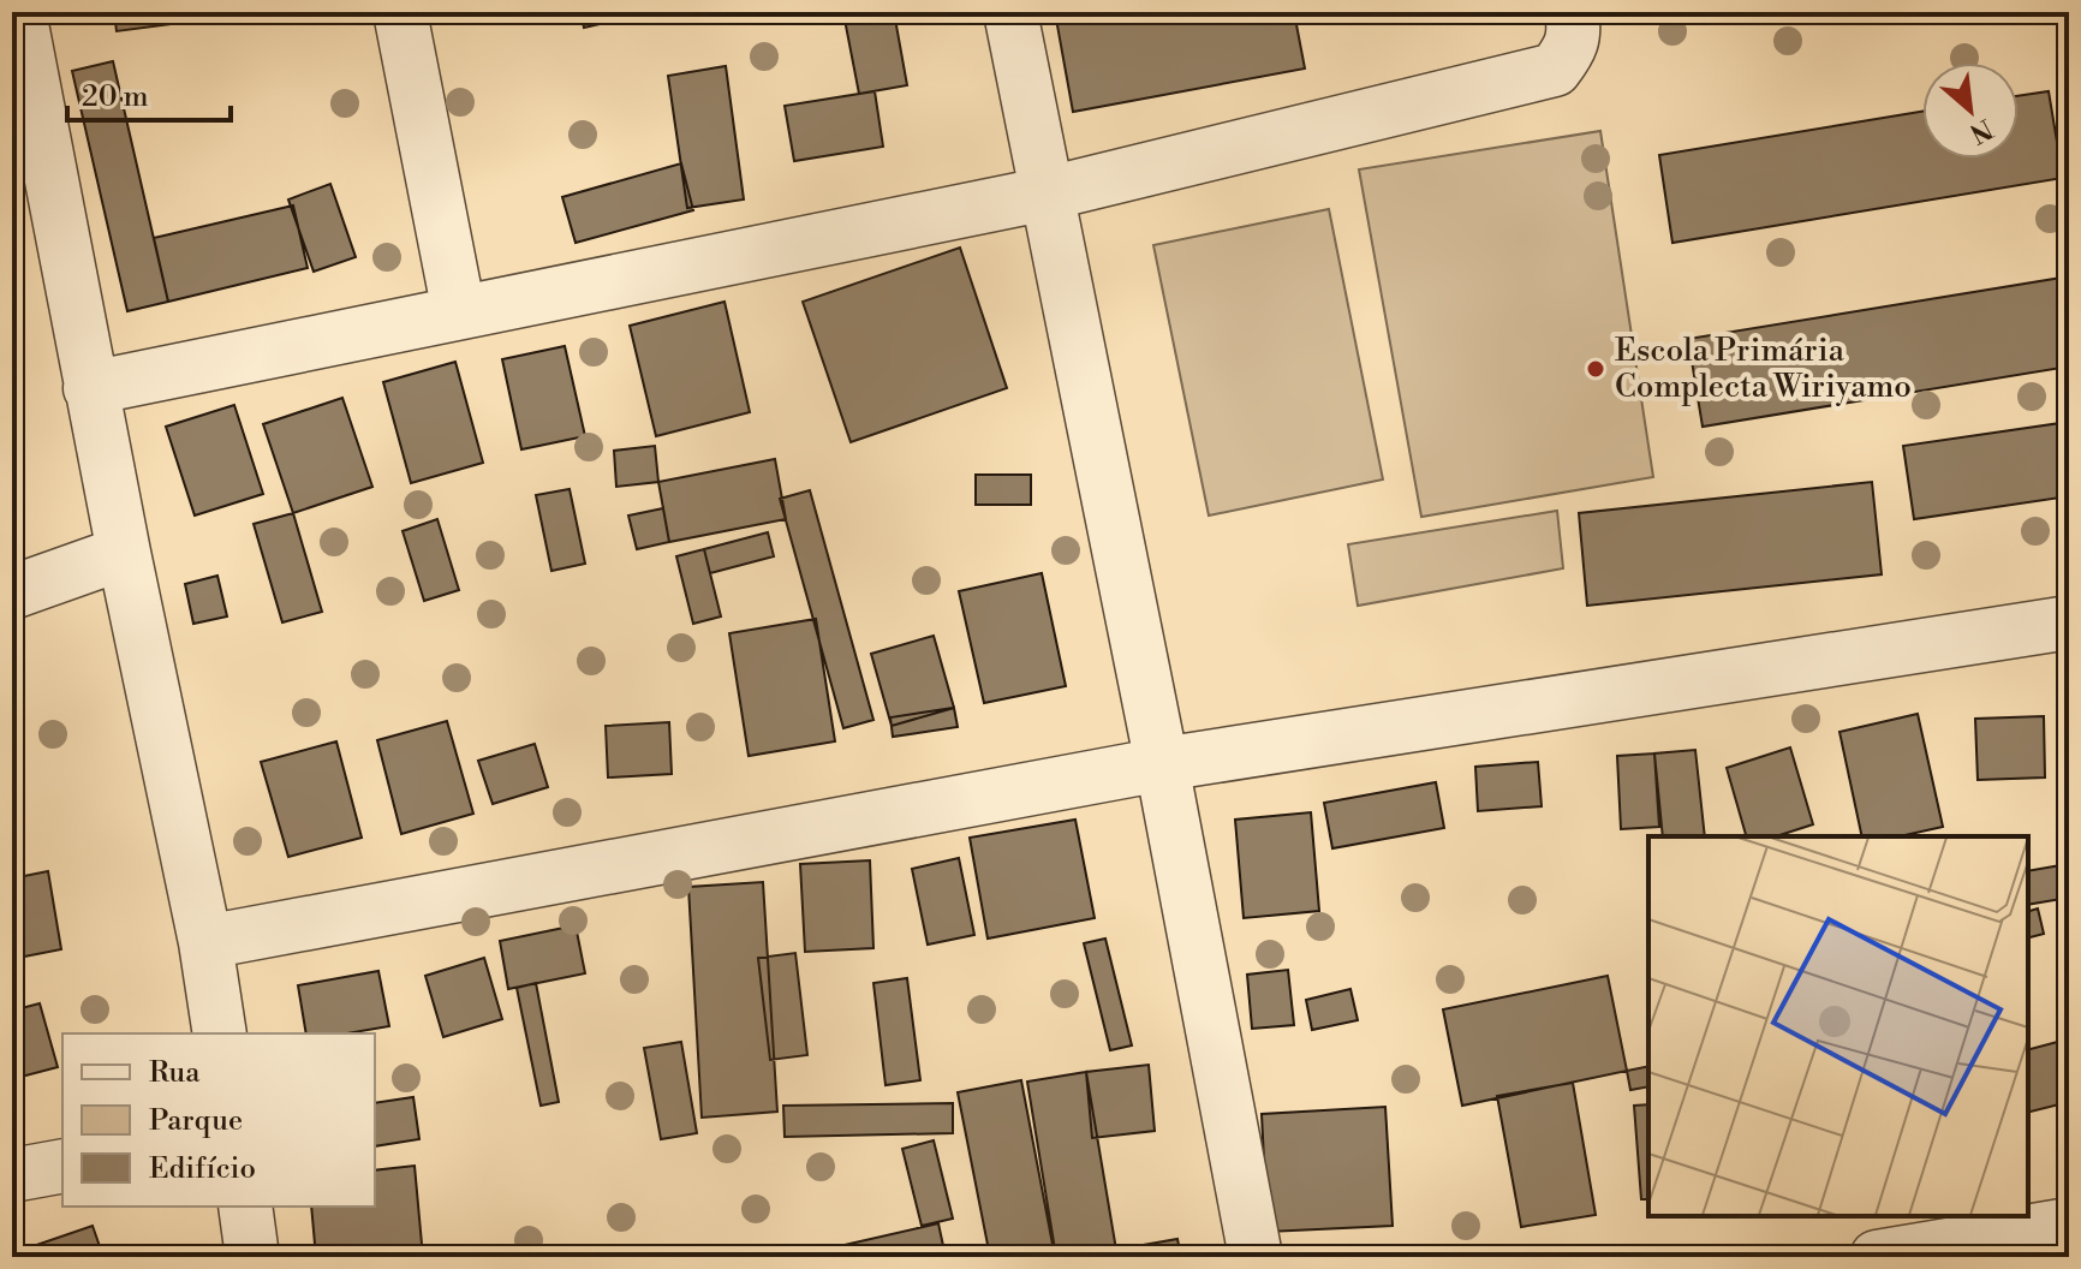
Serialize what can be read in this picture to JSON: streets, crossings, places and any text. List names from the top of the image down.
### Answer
{
  "places": ["Escola Primária Complecta Wiriyamo"],
  "legend": ["Rua", "Parque", "Edifício"],
  "scale_bar": "20 m",
  "north": "bottom right"
}
